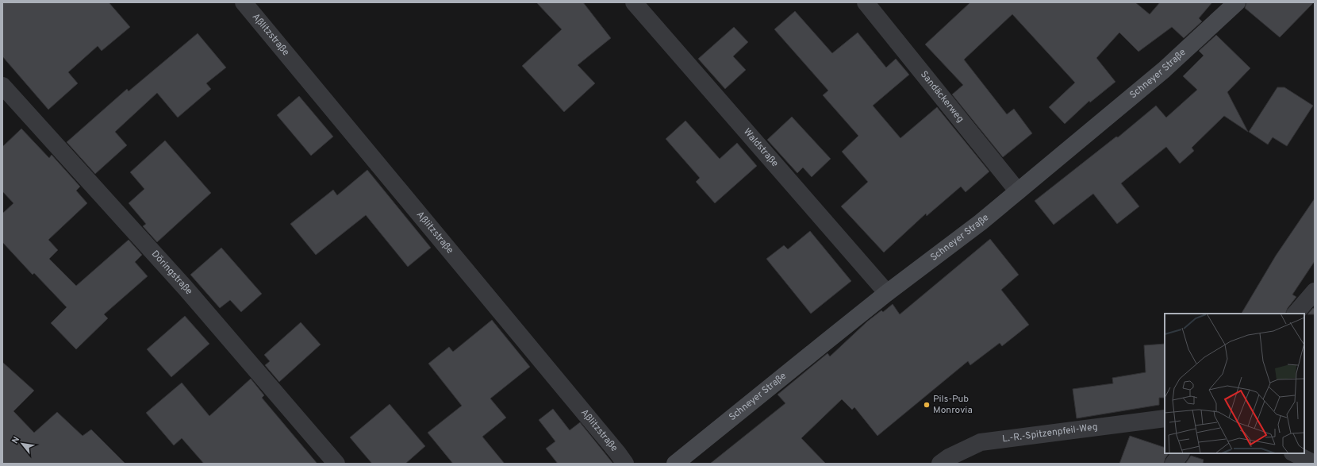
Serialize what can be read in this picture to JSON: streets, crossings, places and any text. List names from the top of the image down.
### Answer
{
  "streets": {
    "street": [
      "Aßlitzstraße",
      "Schneyer Straße",
      "Sandäckerweg",
      "Waldstraße",
      "Döringstraße",
      "L.-R.-Spitzenpfeil-Weg"
    ]
  },
  "crossings": [
    ["Schneyer Straße", "Sandäckerweg"],
    ["Schneyer Straße", "Waldstraße"]
  ],
  "places": ["Pils-Pub Monrovia"],
  "north": "top left"
}
